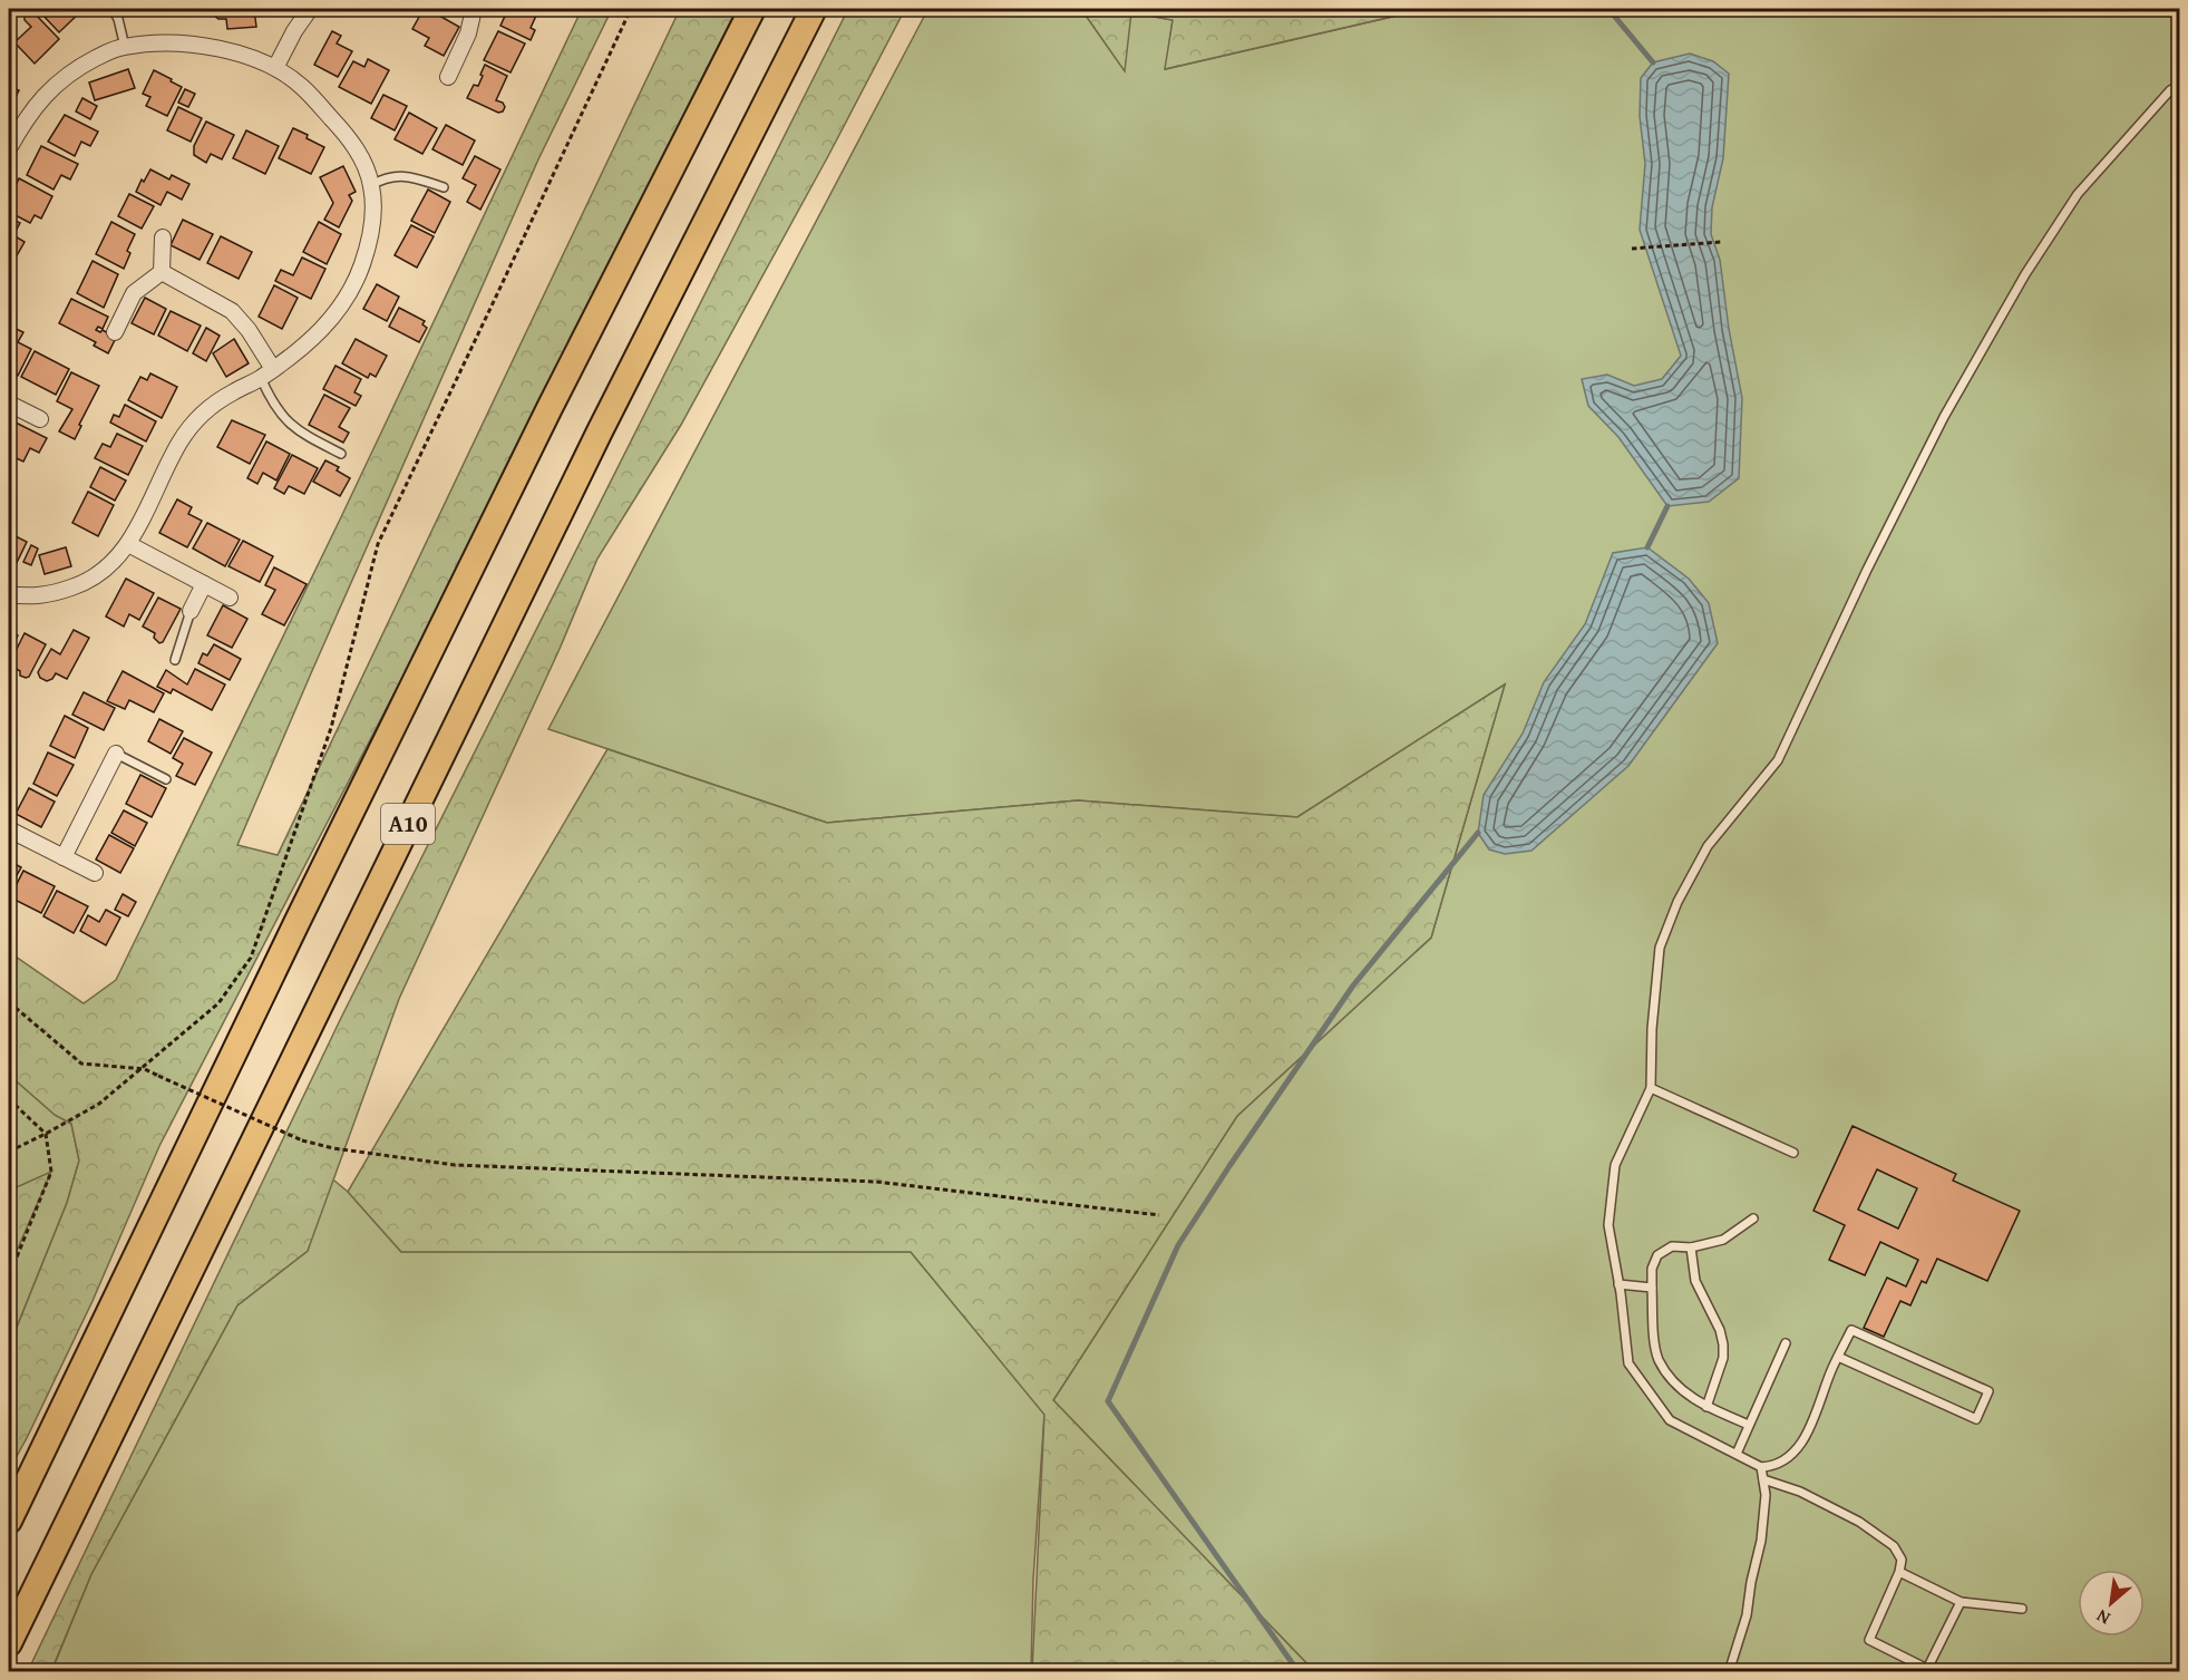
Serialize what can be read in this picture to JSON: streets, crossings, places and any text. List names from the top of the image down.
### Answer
{
  "streets": {
    "highway": ["A10"]
  },
  "north": "bottom left"
}
